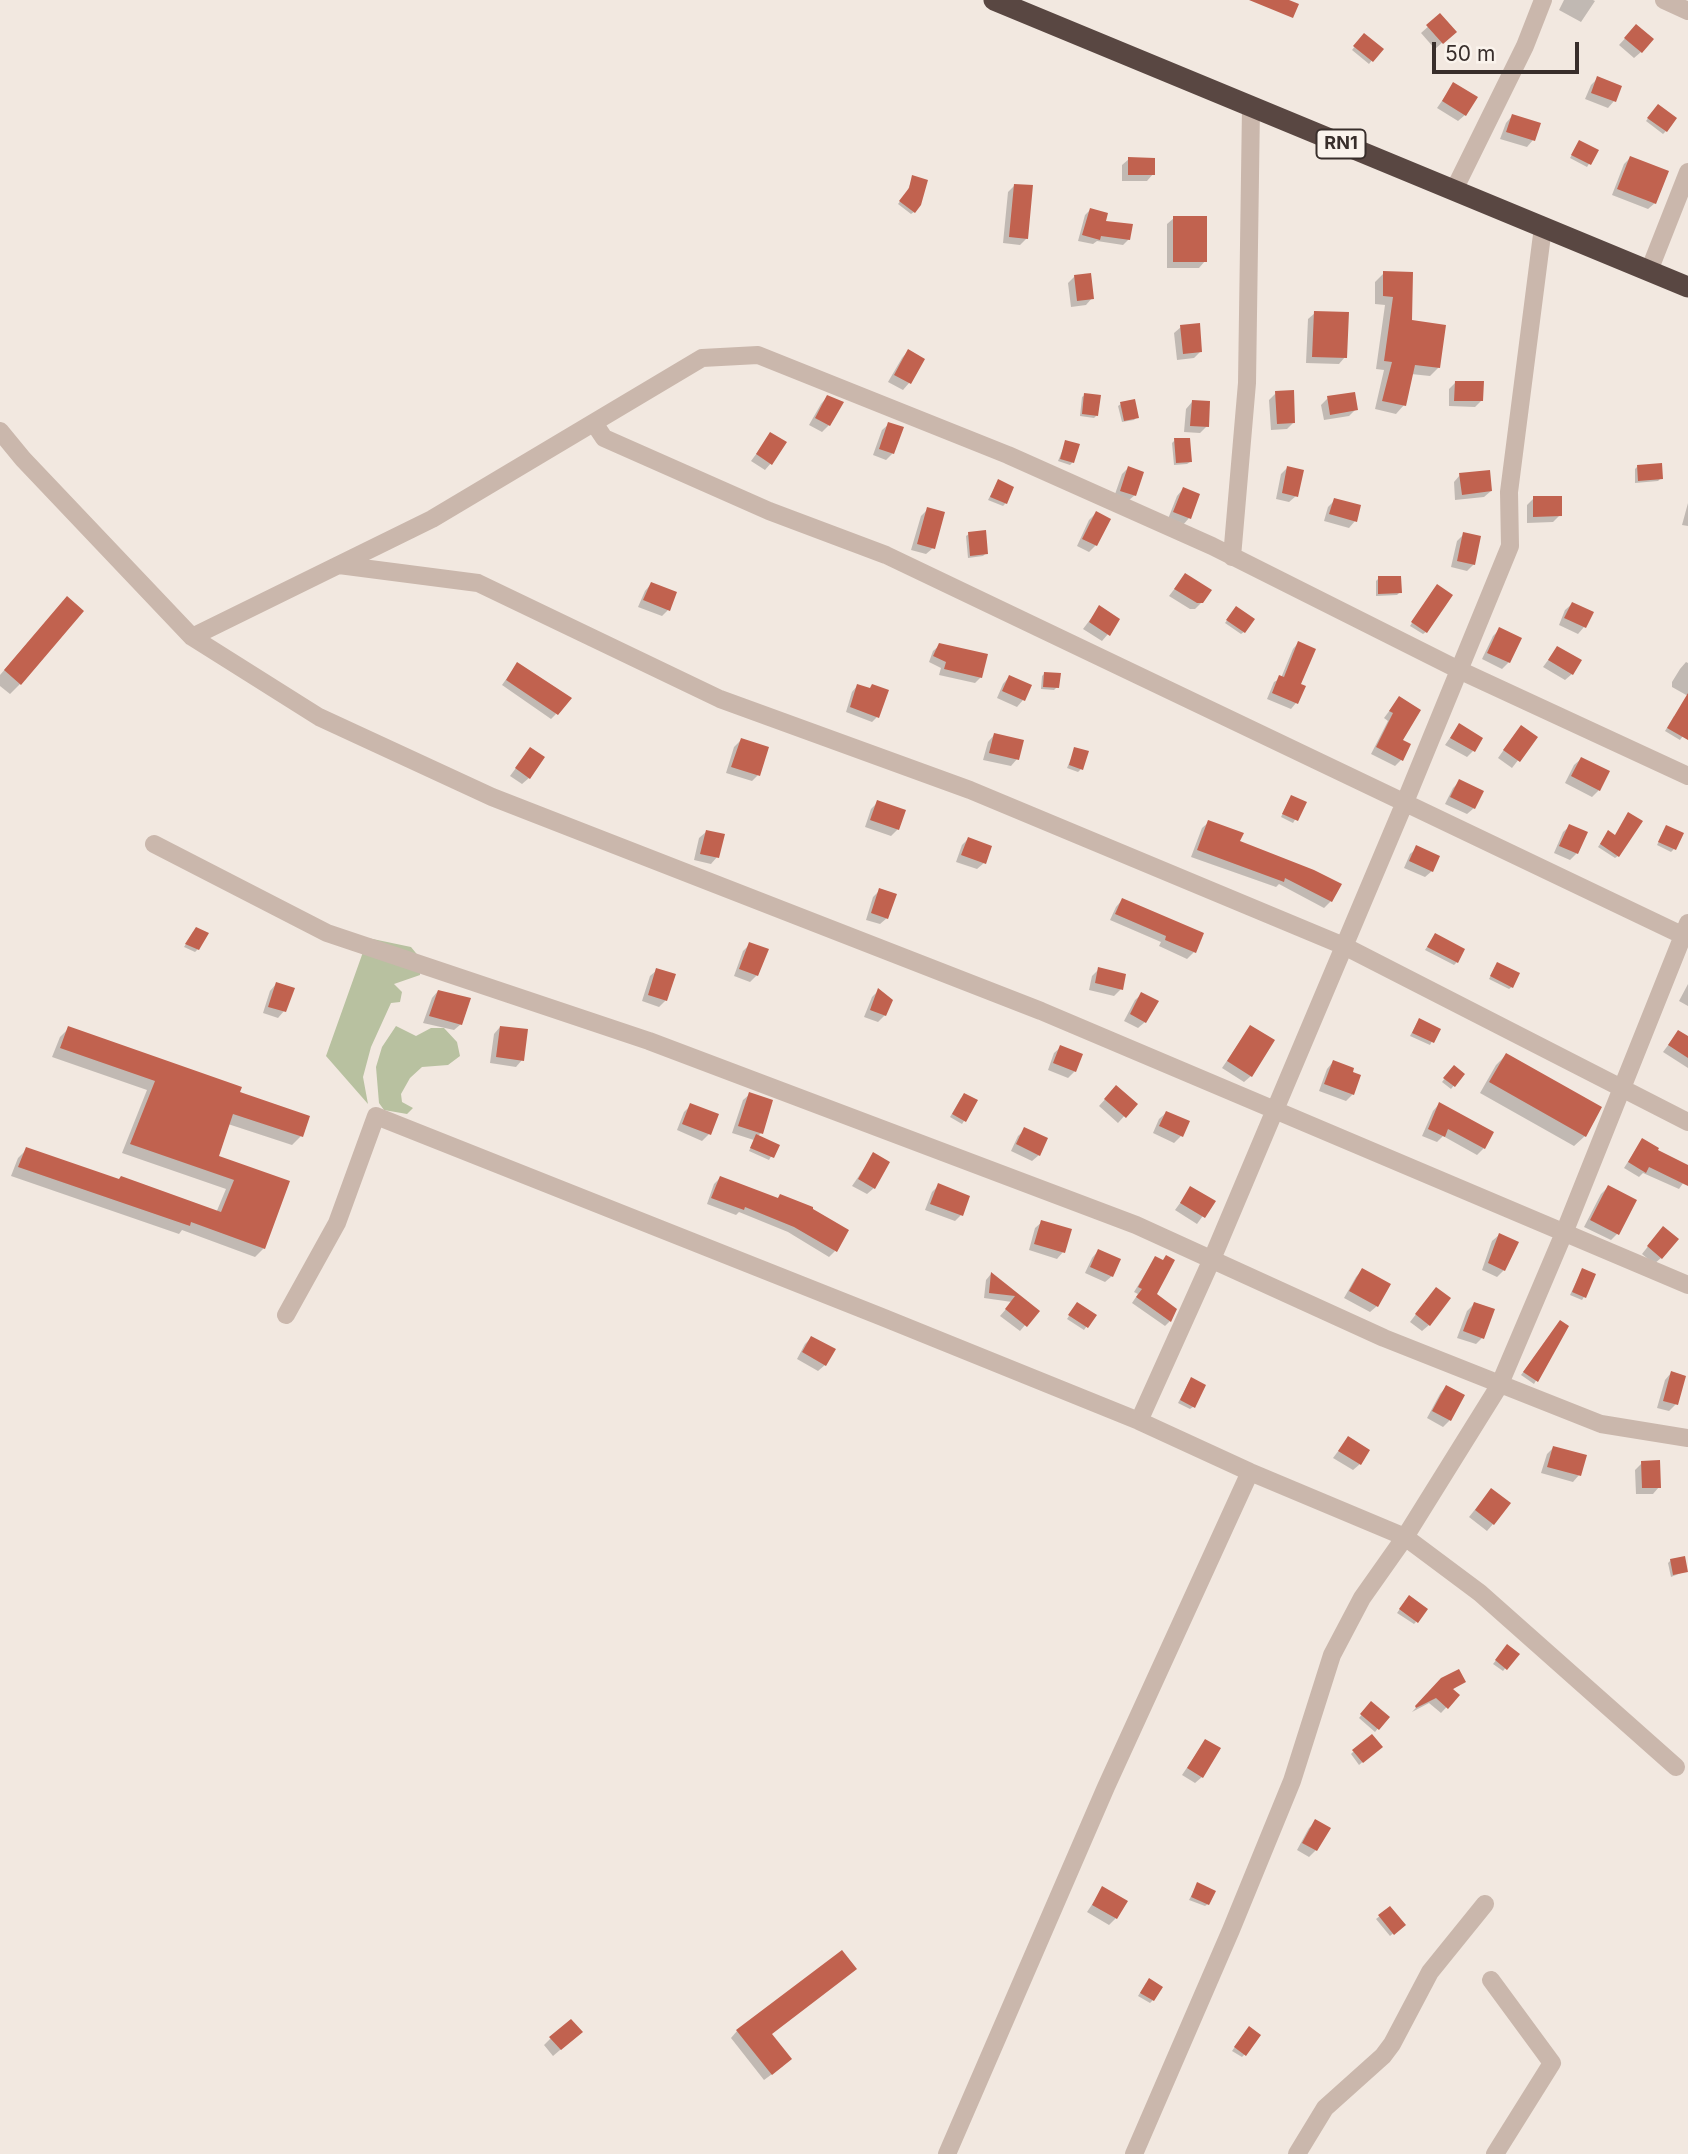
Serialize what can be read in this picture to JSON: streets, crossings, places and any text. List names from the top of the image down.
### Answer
{
  "streets": {
    "highway": ["RN1"]
  },
  "scale_bar": "50 m"
}
